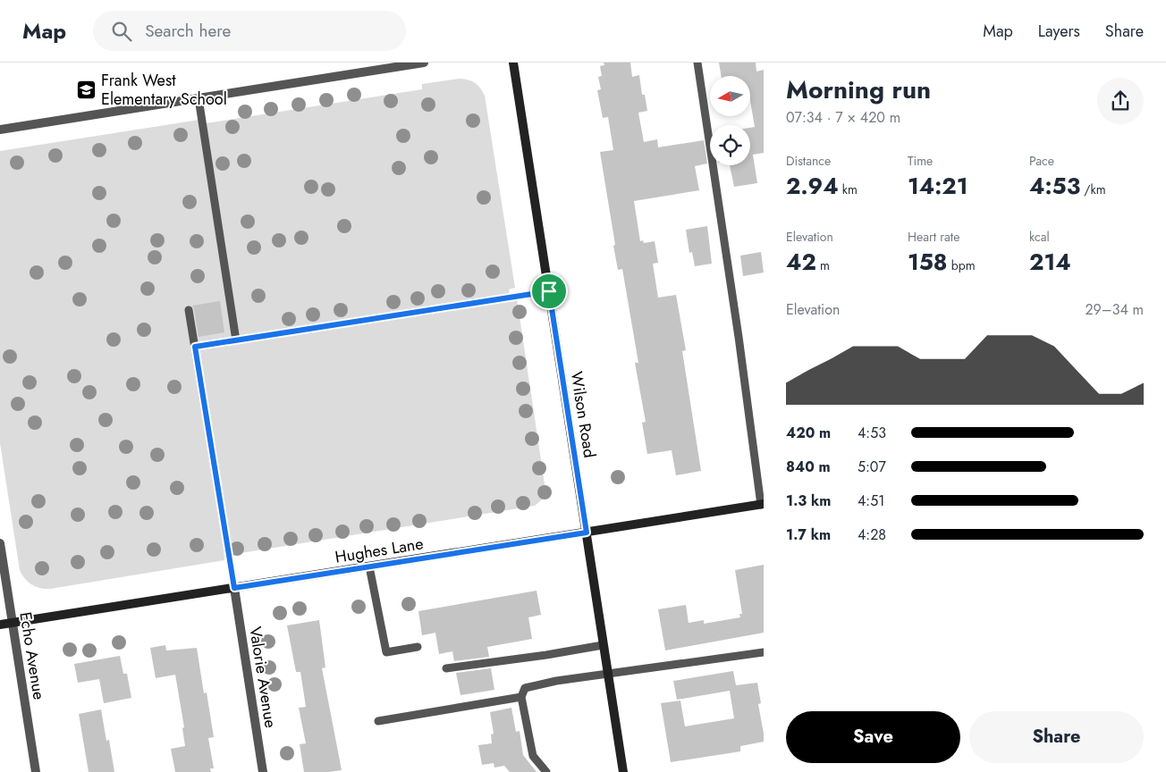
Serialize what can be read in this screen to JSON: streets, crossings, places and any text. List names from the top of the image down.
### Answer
{
  "streets": {
    "street": [
      "Wilson Road",
      "Hughes Lane",
      "Echo Avenue",
      "Valorie Avenue"
    ]
  },
  "crossings": [
    ["Wilson Road", "Hughes Lane"],
    ["Hughes Lane", "Echo Avenue"],
    ["Hughes Lane", "Valorie Avenue"]
  ],
  "places": {
    "school or university": ["Frank West Elementary School"]
  },
  "north": "left",
  "page": {
    "header": "Map",
    "search": "Search here",
    "nav": ["Map", "Layers", "Share"],
    "heading": ["Morning run", "07:34 · 7 × 420 m"],
    "stats": [
      ["Distance", "2.94 km"],
      ["Time", "14:21"],
      ["Pace", "4:53 /km"],
      ["Elevation", "42 m"],
      ["Heart rate", "158 bpm"],
      ["kcal", "214"]
    ],
    "chart": ["Elevation", "29–34 m"],
    "list": [
      {
        "name": "420 m",
        "note": "4:53"
      },
      {
        "name": "840 m",
        "note": "5:07"
      },
      {
        "name": "1.3 km",
        "note": "4:51"
      },
      {
        "name": "1.7 km",
        "note": "4:28"
      }
    ],
    "buttons": ["Save", "Share"]
  }
}
